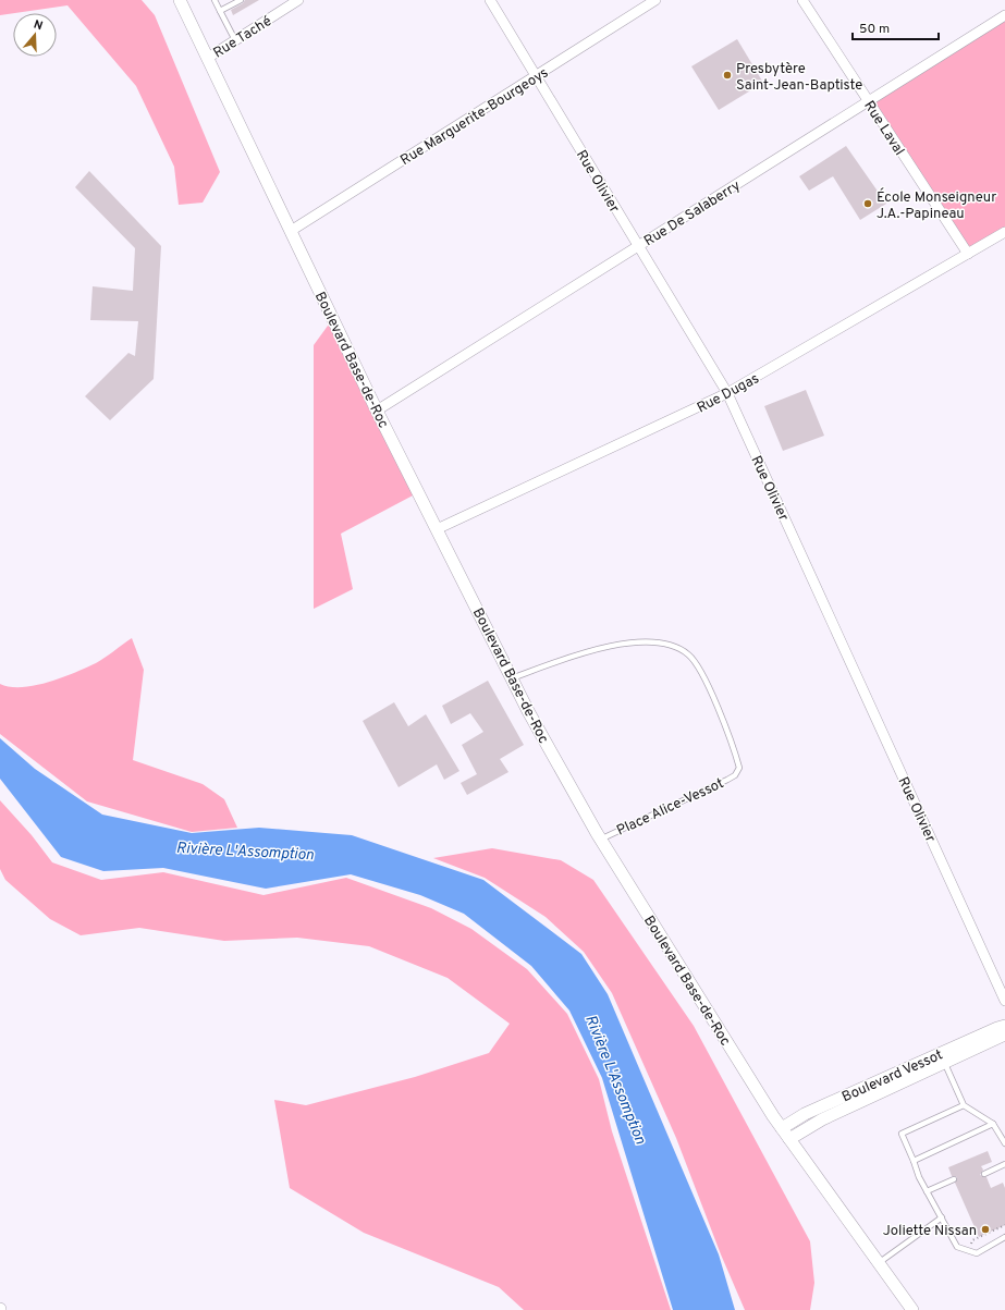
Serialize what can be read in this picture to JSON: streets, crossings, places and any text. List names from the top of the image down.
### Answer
{
  "streets": {
    "street": [
      "Rue Taché",
      "Rue Marguerite-Bourgeoys",
      "Rue Laval",
      "Rue Olivier",
      "Rue De Salaberry",
      "Boulevard Base-de-Roc",
      "Rue Dugas",
      "Boulevard Vessot"
    ],
    "lane": ["Place Alice-Vessot"]
  },
  "crossings": [
    ["Rue Taché", "Boulevard Base-de-Roc"],
    ["Rue Marguerite-Bourgeoys", "Rue Olivier"],
    ["Rue Marguerite-Bourgeoys", "Boulevard Base-de-Roc"],
    ["Rue Laval", "Rue De Salaberry"],
    ["Rue Laval", "Rue Dugas"],
    ["Rue Olivier", "Rue De Salaberry"],
    ["Rue Olivier", "Rue Dugas"],
    ["Rue De Salaberry", "Boulevard Base-de-Roc"],
    ["Boulevard Base-de-Roc", "Rue Dugas"],
    ["Boulevard Base-de-Roc", "Place Alice-Vessot"],
    ["Boulevard Base-de-Roc", "Boulevard Vessot"]
  ],
  "water": ["Rivière L'Assomption"],
  "places": ["Presbytère Saint-Jean-Baptiste", "École Monseigneur J.A.-Papineau", "Joliette Nissan"],
  "scale_bar": "50 m",
  "north": "top"
}
